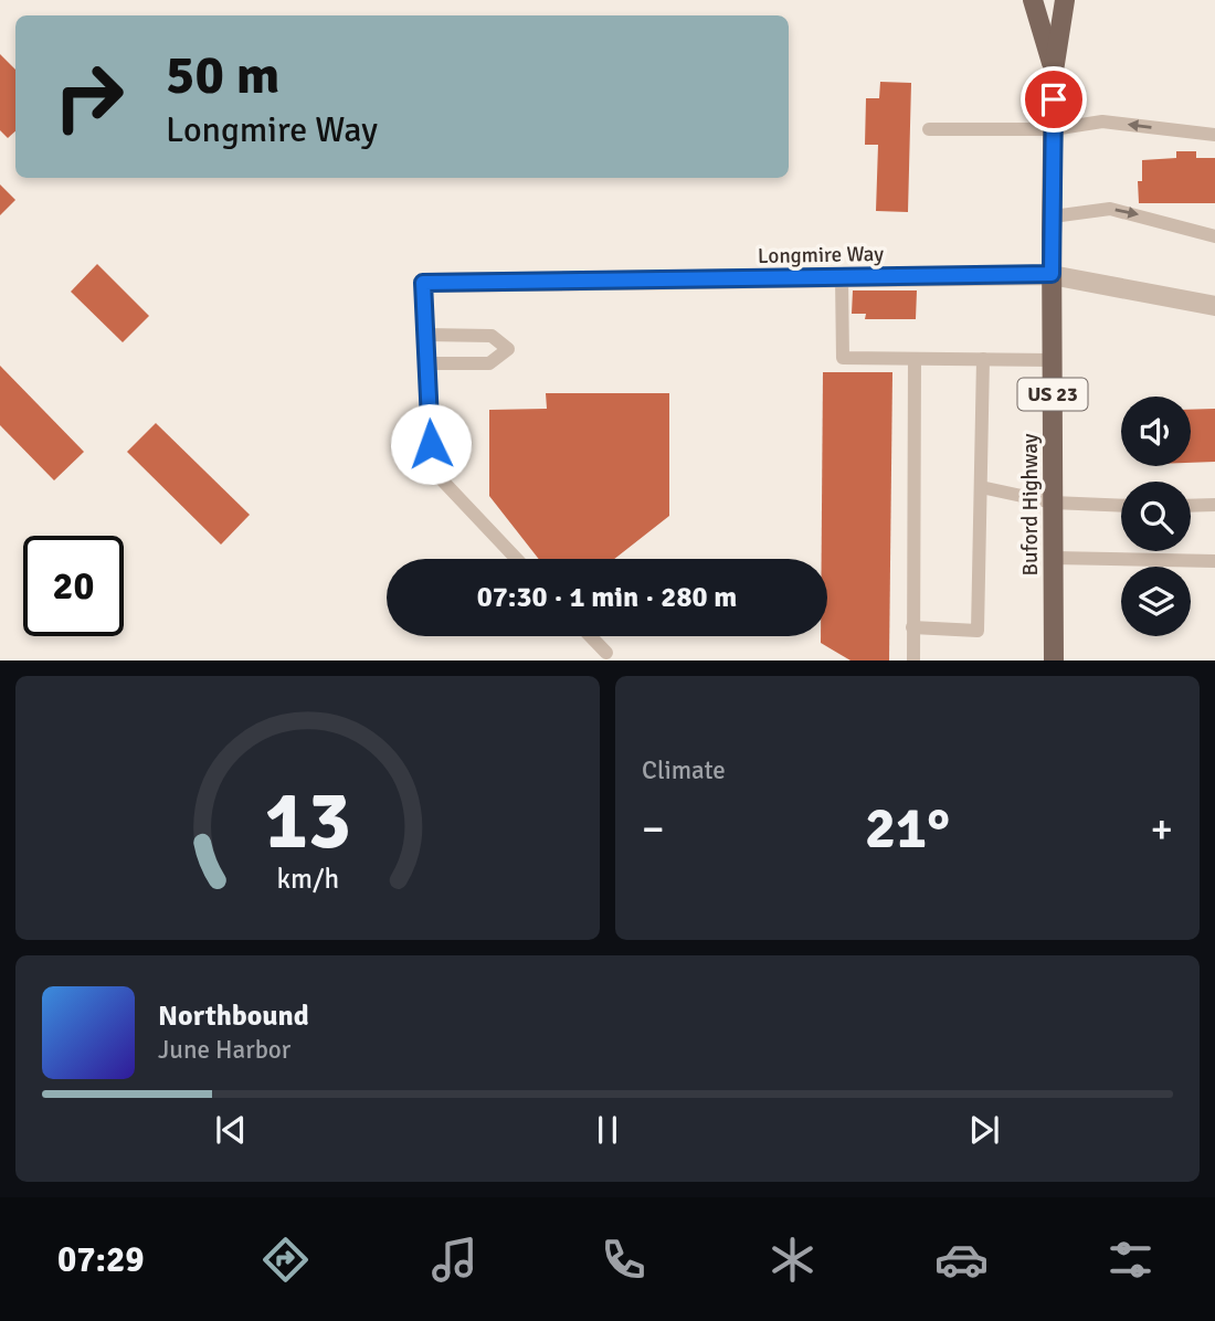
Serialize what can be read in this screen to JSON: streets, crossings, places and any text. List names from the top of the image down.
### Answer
{
  "streets": {
    "main road": ["US 23", "Buford Highway"],
    "street": ["Longmire Way"]
  },
  "crossings": [
    ["Longmire Way", "Buford Highway"]
  ],
  "page": {
    "turn": ["50 m", "Longmire Way"],
    "limit": "20",
    "trip": "07:30 · 1 min · 280 m",
    "tile": "Climate",
    "heat": ["−", "21°", "+"],
    "song": ["Northbound", "June Harbor"],
    "tabs": "07:29",
    "gauge": ["13", "km/h"]
  }
}
